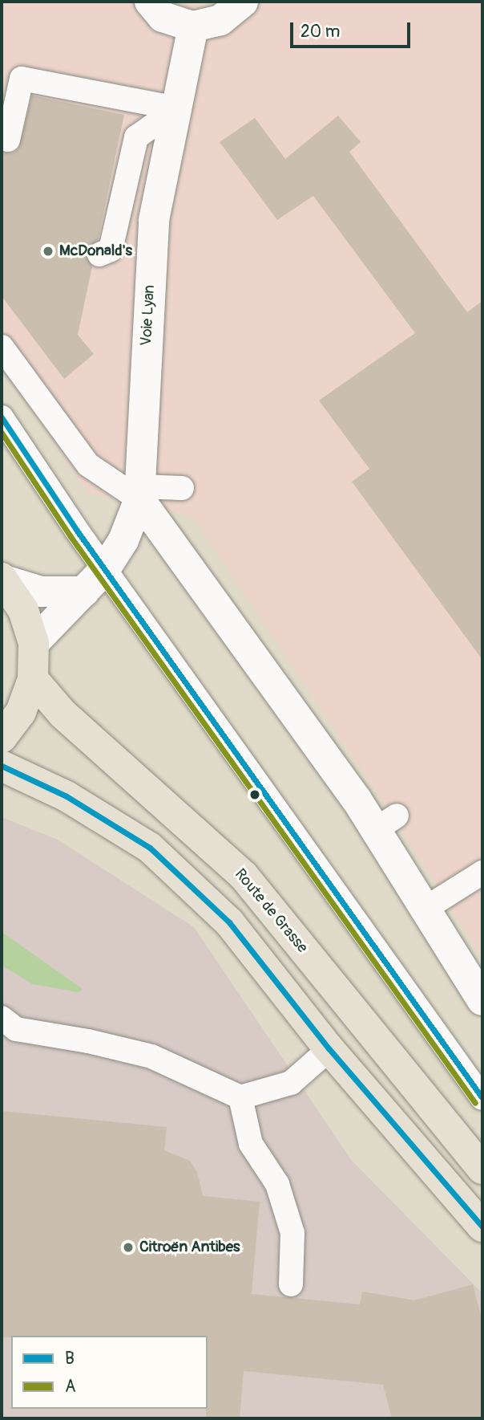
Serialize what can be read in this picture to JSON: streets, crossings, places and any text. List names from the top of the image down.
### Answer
{
  "streets": {
    "main road": ["Route de Grasse"],
    "street": ["Voie Lyan"]
  },
  "places": ["McDonald's", "Citroën Antibes"],
  "lines": ["transit line B", "transit line A"],
  "legend": ["B", "A"],
  "scale_bar": "20 m"
}
